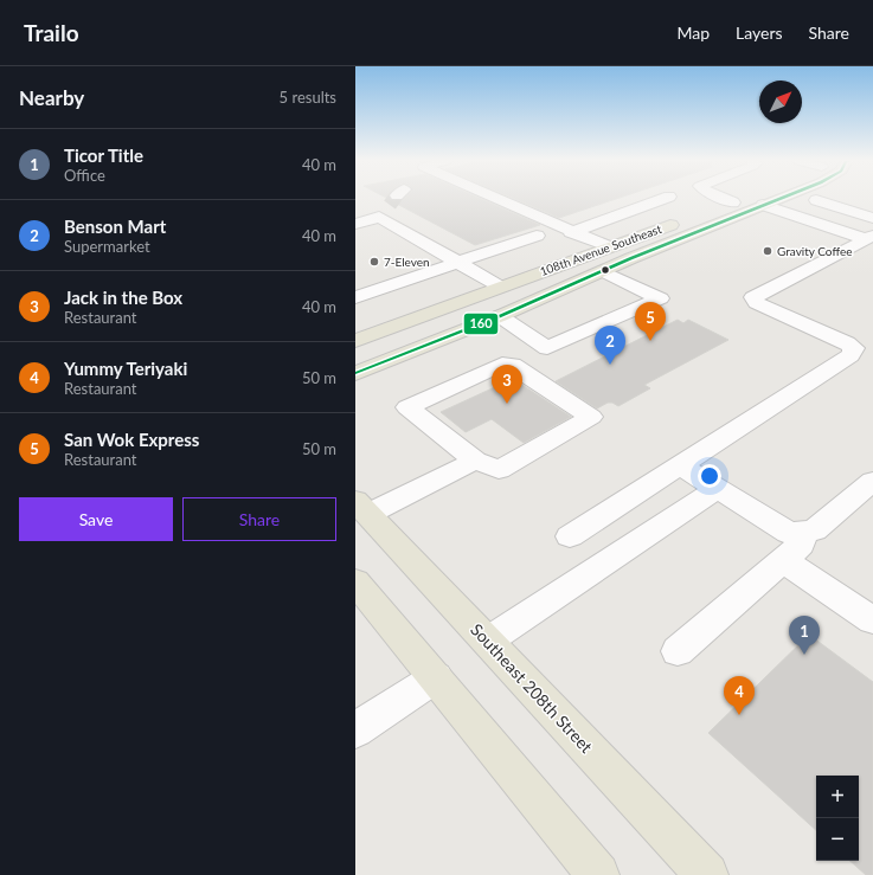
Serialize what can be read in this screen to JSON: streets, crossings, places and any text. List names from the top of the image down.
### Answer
{
  "streets": {
    "main road": ["108th Avenue Southeast", "Southeast 208th Street"]
  },
  "places": ["Gravity Coffee", "7-Eleven"],
  "lines": ["transit line 160"],
  "north": "top right",
  "page": {
    "header": "Trailo",
    "nav": ["Map", "Layers", "Share"],
    "heading": ["Nearby", "5 results"],
    "list": [
      {
        "mark": "1",
        "name": "Ticor Title",
        "note": "Office",
        "value": "40 m"
      },
      {
        "mark": "2",
        "name": "Benson Mart",
        "note": "Supermarket",
        "value": "40 m"
      },
      {
        "mark": "3",
        "name": "Jack in the Box",
        "note": "Restaurant",
        "value": "40 m"
      },
      {
        "mark": "4",
        "name": "Yummy Teriyaki",
        "note": "Restaurant",
        "value": "50 m"
      },
      {
        "mark": "5",
        "name": "San Wok Express",
        "note": "Restaurant",
        "value": "50 m"
      }
    ],
    "pins": [
      "5",
      "2",
      "3",
      "1",
      "4"
    ],
    "buttons": ["Save", "Share"],
    "map_buttons": ["+", "−"]
  }
}
